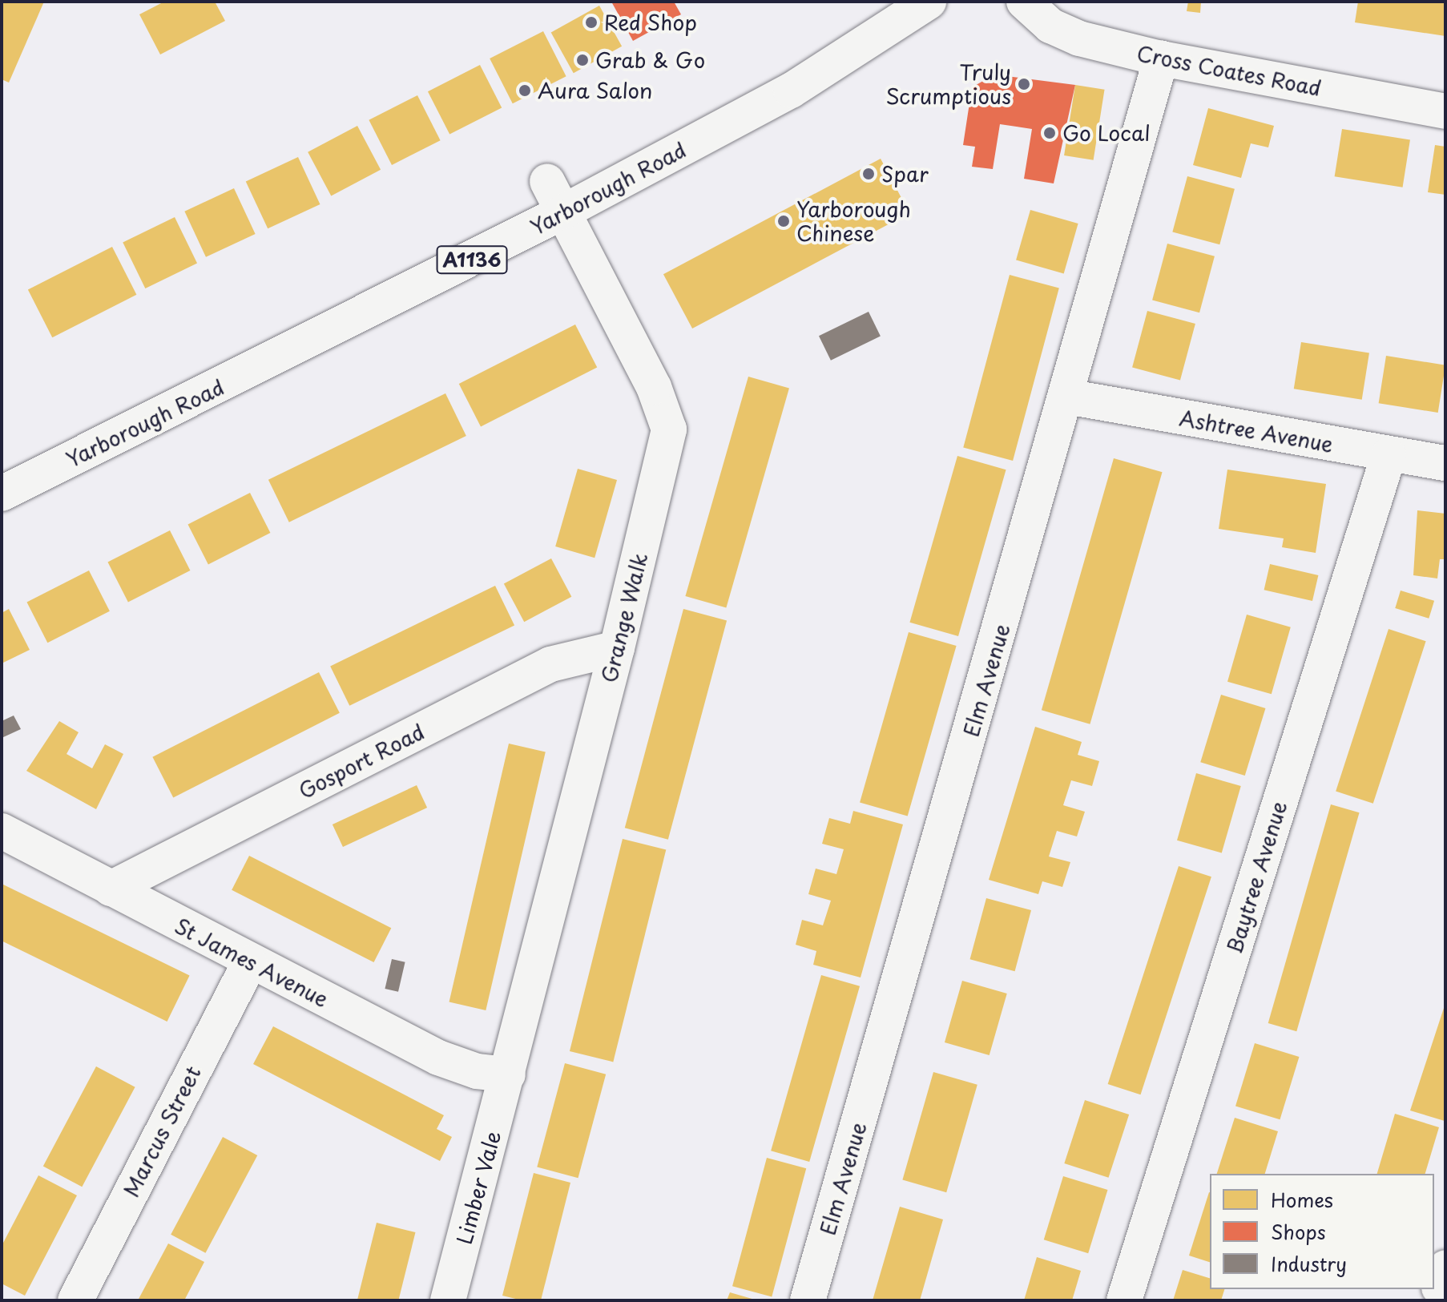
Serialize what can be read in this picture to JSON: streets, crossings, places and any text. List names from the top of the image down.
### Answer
{
  "streets": {
    "street": [
      "Cross Coates Road",
      "Yarborough Road",
      "A1136",
      "Ashtree Avenue",
      "Grange Walk",
      "Elm Avenue",
      "Gosport Road",
      "Baytree Avenue",
      "St James Avenue",
      "Marcus Street",
      "Limber Vale"
    ]
  },
  "crossings": [
    ["Cross Coates Road", "Elm Avenue"],
    ["Yarborough Road", "Grange Walk"],
    ["Ashtree Avenue", "Elm Avenue"],
    ["Ashtree Avenue", "Baytree Avenue"],
    ["Grange Walk", "Gosport Road"],
    ["Grange Walk", "St James Avenue"],
    ["Grange Walk", "Limber Vale"],
    ["Gosport Road", "St James Avenue"],
    ["St James Avenue", "Marcus Street"],
    ["St James Avenue", "Limber Vale"]
  ],
  "places": [
    "Red Shop",
    "Grab & Go",
    "Truly Scrumptious",
    "Aura Salon",
    "Go Local",
    "Spar",
    "Yarborough Chinese"
  ],
  "legend": ["Homes", "Shops", "Industry"]
}
